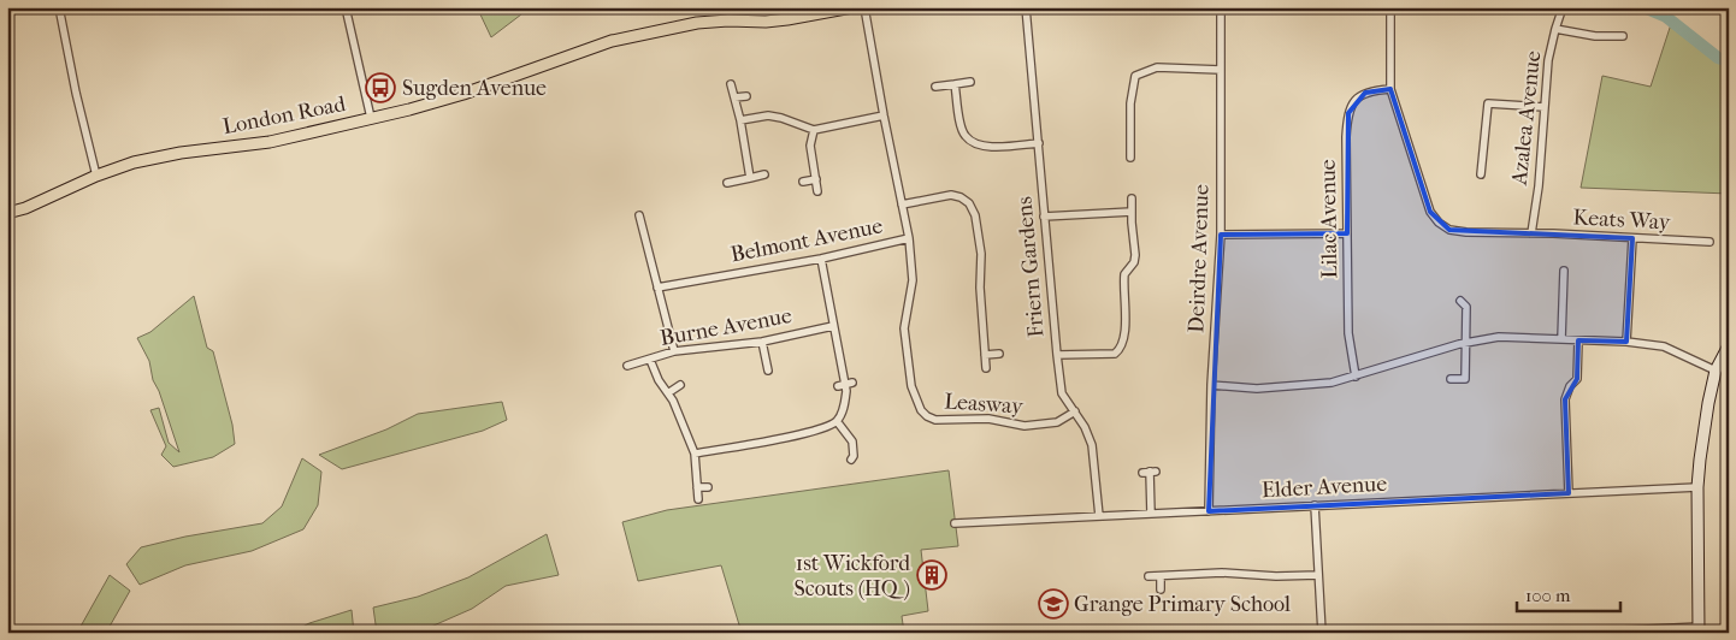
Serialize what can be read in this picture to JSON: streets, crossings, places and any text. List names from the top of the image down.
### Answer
{
  "streets": {
    "main road": ["London Road"],
    "street": [
      "Azalea Avenue",
      "Lilac Avenue",
      "Keats Way",
      "Belmont Avenue",
      "Deirdre Avenue",
      "Friern Gardens",
      "Burne Avenue",
      "Leasway",
      "Elder Avenue"
    ]
  },
  "crossings": [
    ["Azalea Avenue", "Keats Way"],
    ["Lilac Avenue", "Keats Way"],
    ["Belmont Avenue", "Leasway"],
    ["Deirdre Avenue", "Elder Avenue"],
    ["Friern Gardens", "Leasway"],
    ["Friern Gardens", "Elder Avenue"]
  ],
  "places": {
    "bus stop": ["Sugden Avenue"],
    "building": ["1st Wickford Scouts (HQ)"],
    "school or university": ["Grange Primary School"]
  },
  "scale_bar": "100 m"
}
